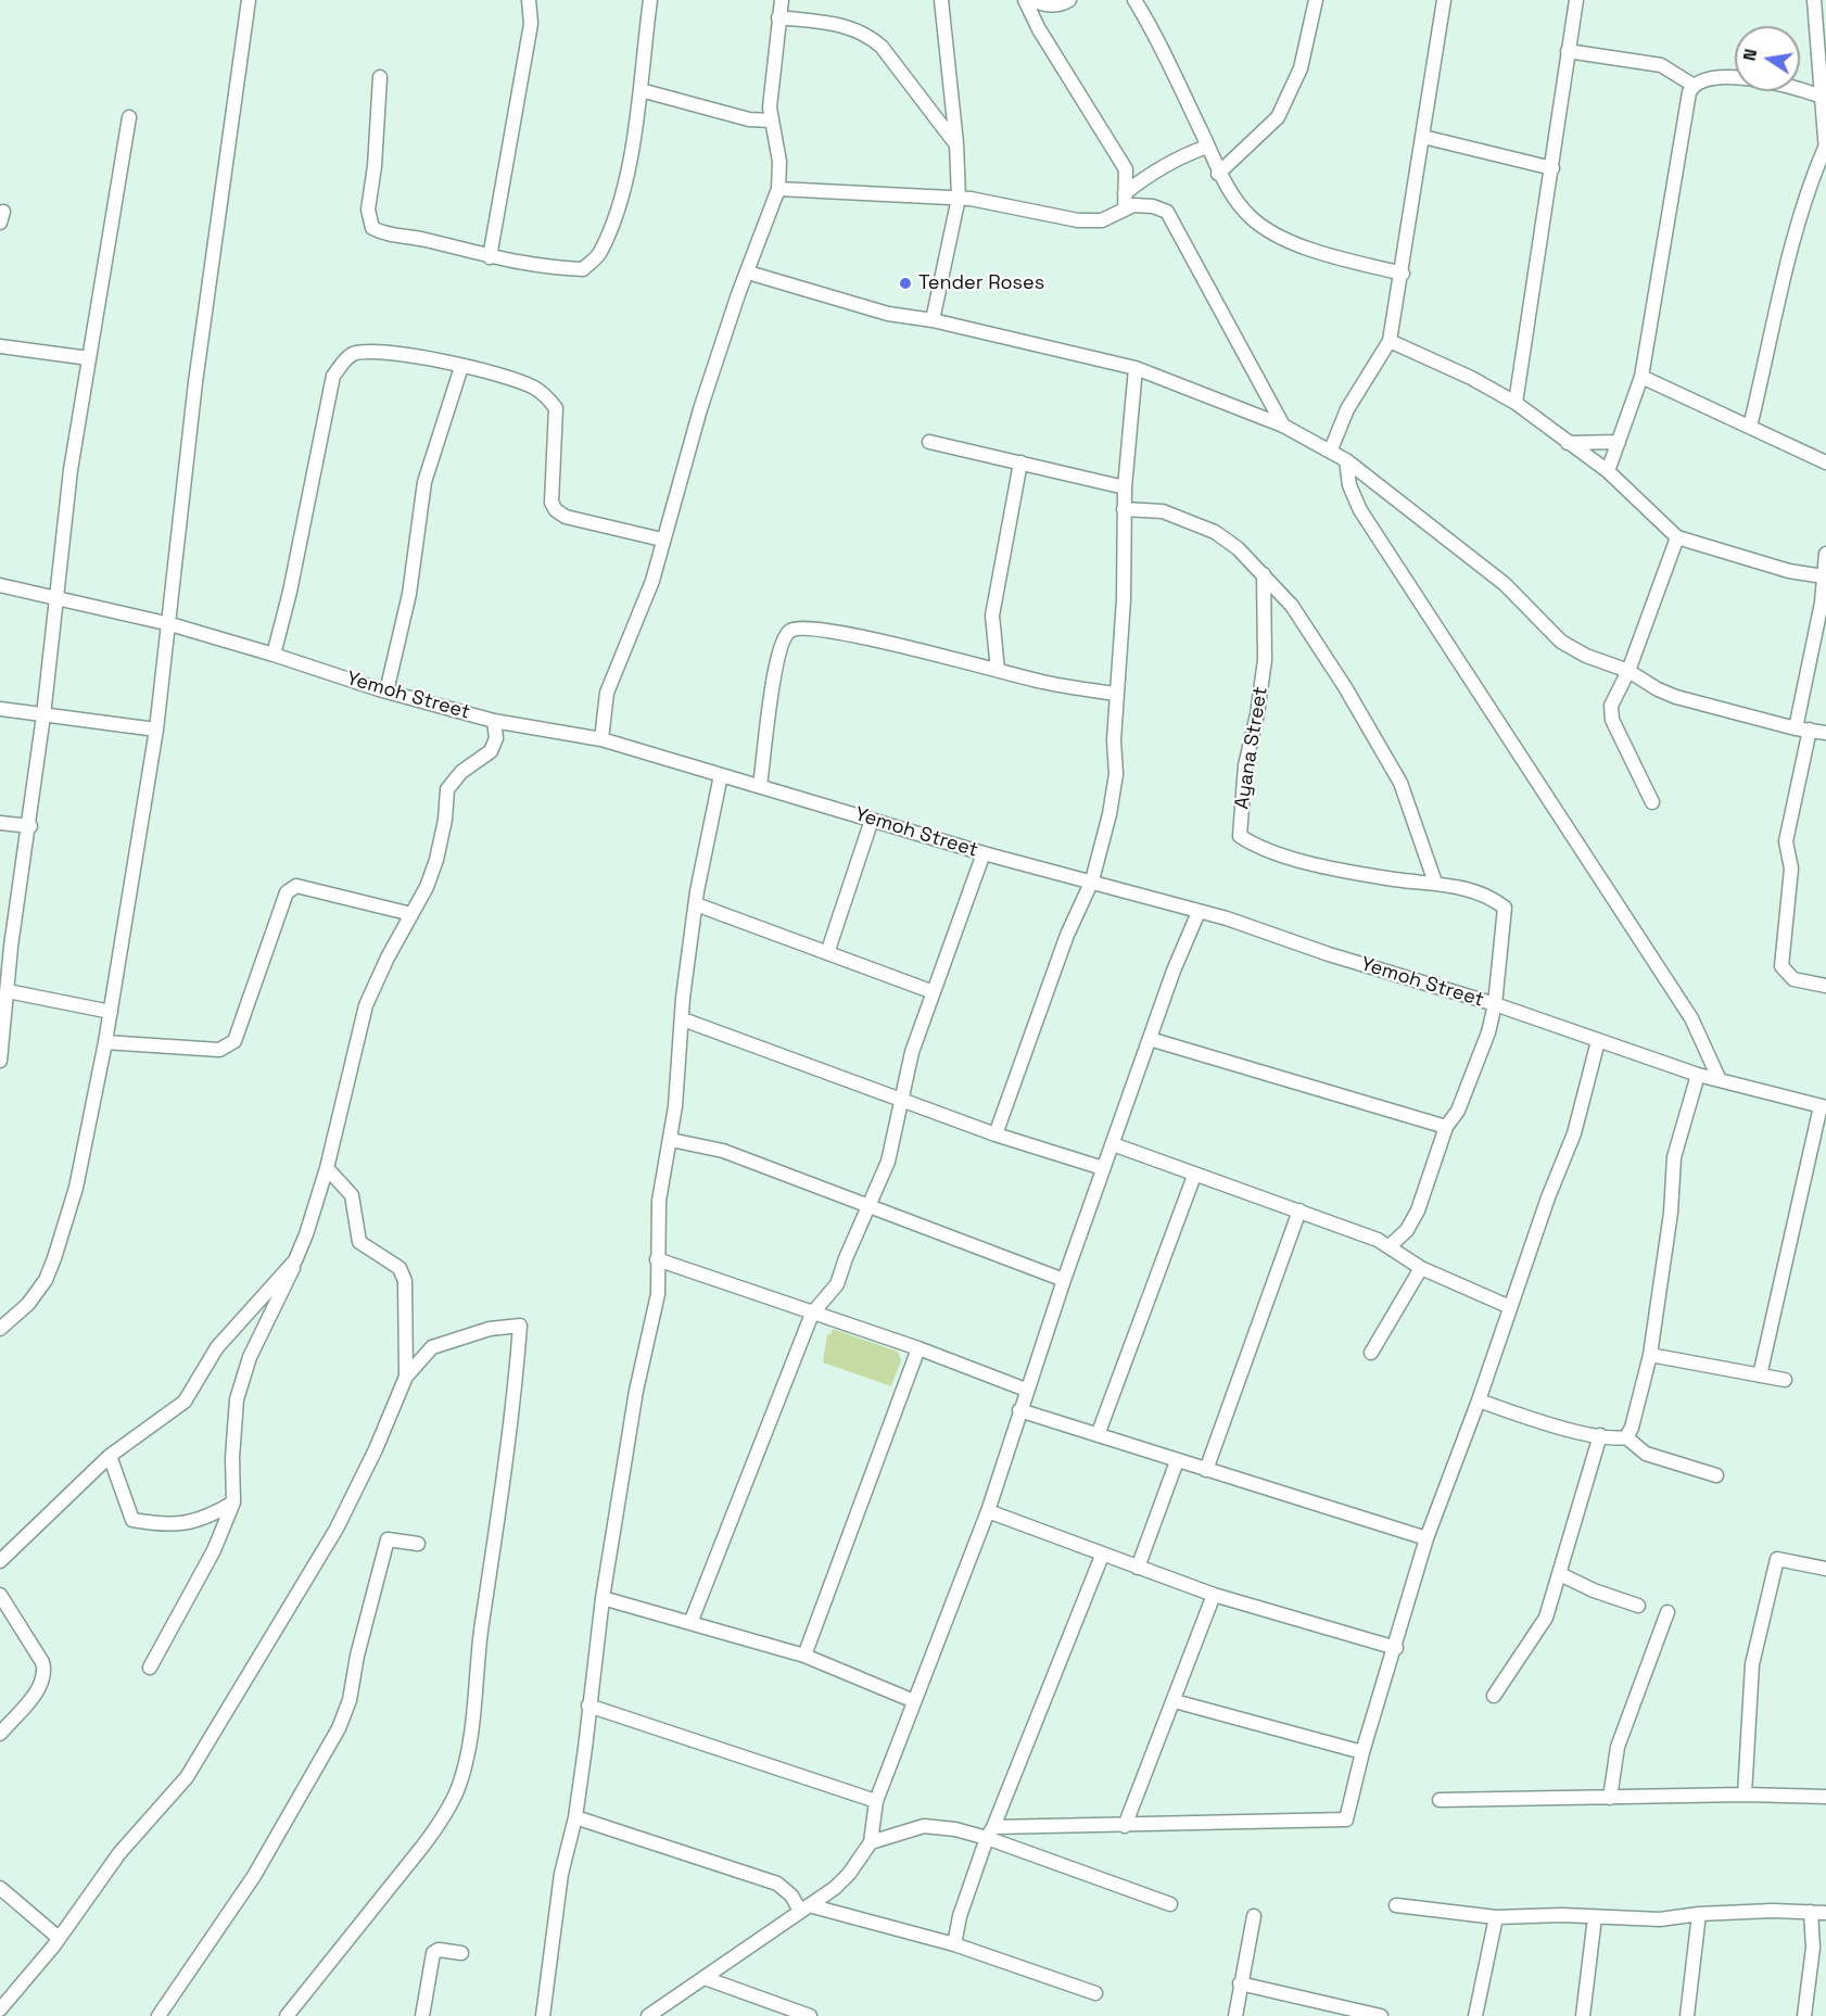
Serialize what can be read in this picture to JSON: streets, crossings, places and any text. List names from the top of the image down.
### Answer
{
  "streets": {
    "street": ["Yemoh Street", "Ayana Street"]
  },
  "places": ["Tender Roses"],
  "north": "left"
}
